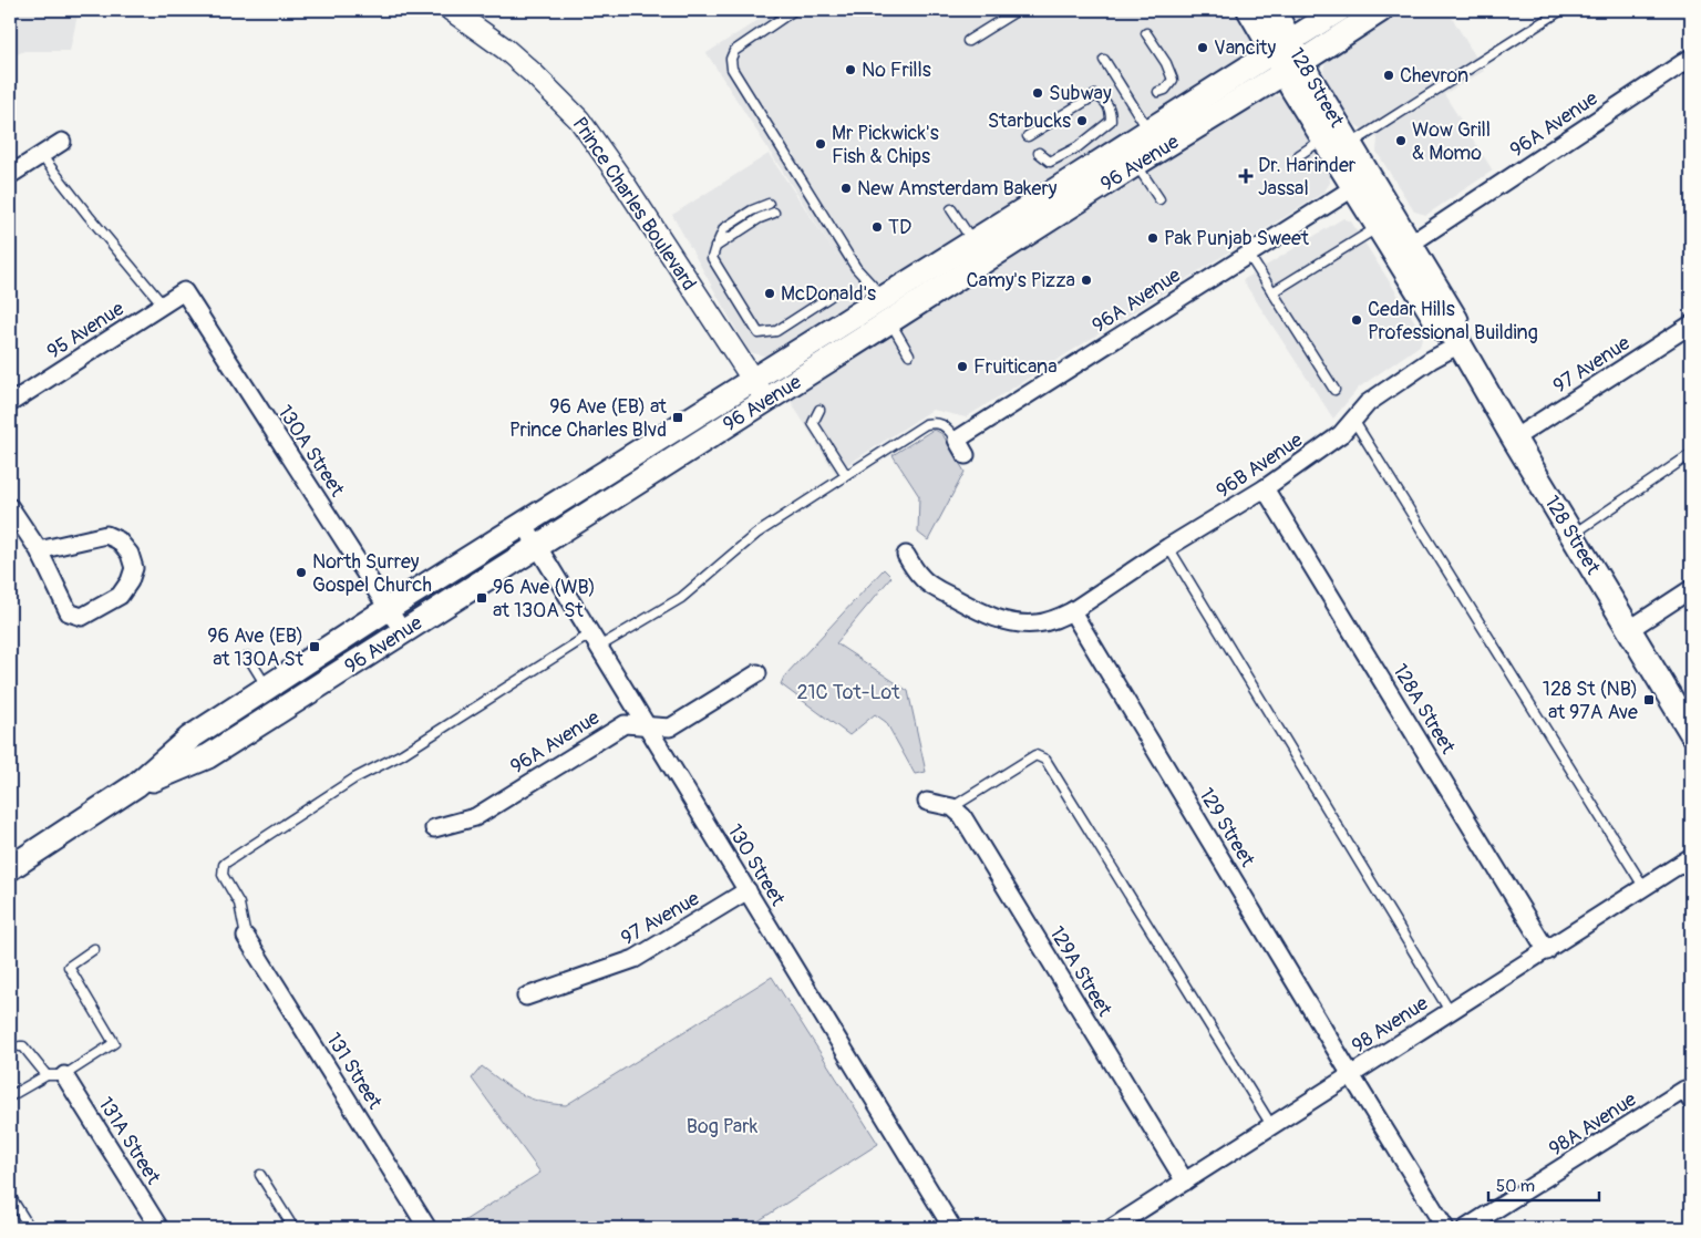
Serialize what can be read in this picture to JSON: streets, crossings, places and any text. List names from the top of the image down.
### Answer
{
  "streets": {
    "main road": ["128 Street", "96 Avenue"],
    "street": [
      "96A Avenue",
      "Prince Charles Boulevard",
      "95 Avenue",
      "97 Avenue",
      "130A Street",
      "96B Avenue",
      "128A Street",
      "129 Street",
      "130 Street",
      "129A Street",
      "98 Avenue",
      "131 Street",
      "98A Avenue",
      "131A Street"
    ]
  },
  "crossings": [
    ["128 Street", "96A Avenue"],
    ["128 Street", "96 Avenue"],
    ["128 Street", "97 Avenue"],
    ["128 Street", "96B Avenue"],
    ["96A Avenue", "130 Street"],
    ["96 Avenue", "Prince Charles Boulevard"],
    ["96 Avenue", "130A Street"],
    ["96 Avenue", "130 Street"],
    ["95 Avenue", "130A Street"],
    ["97 Avenue", "130 Street"],
    ["96B Avenue", "128A Street"],
    ["96B Avenue", "129 Street"],
    ["128A Street", "98 Avenue"],
    ["129 Street", "98 Avenue"],
    ["129A Street", "98 Avenue"]
  ],
  "parks": ["21C Tot-Lot", "Bog Park"],
  "places": {
    "other": [
      "Vancity",
      "No Frills",
      "Chevron",
      "Subway",
      "Starbucks",
      "Wow Grill & Momo",
      "Mr Pickwick's Fish & Chips",
      "New Amsterdam Bakery",
      "TD",
      "Pak Punjab Sweet",
      "Camy's Pizza",
      "McDonald's",
      "Cedar Hills Professional Building",
      "Fruiticana",
      "North Surrey Gospel Church"
    ],
    "health": ["Dr. Harinder Jassal"],
    "transit": [
      "96 Ave (EB) at Prince Charles Blvd",
      "96 Ave (WB) at 130A St",
      "96 Ave (EB) at 130A St",
      "128 St (NB) at 97A Ave"
    ]
  },
  "scale_bar": "50 m"
}
